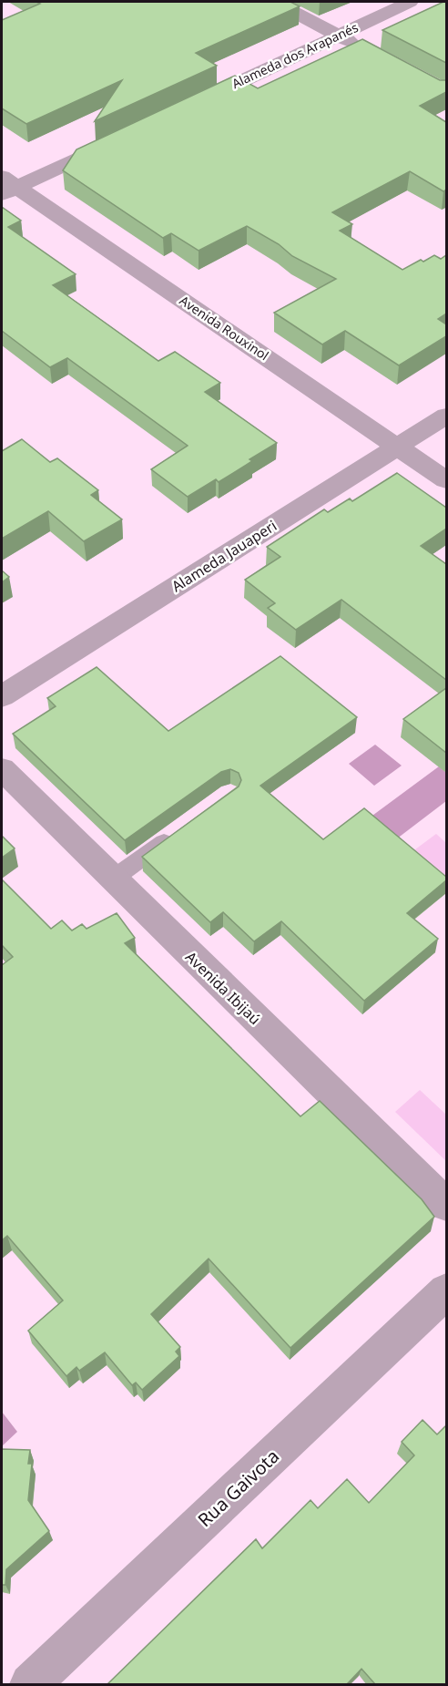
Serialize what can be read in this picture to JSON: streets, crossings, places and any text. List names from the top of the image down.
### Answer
{
  "streets": {
    "street": [
      "Alameda dos Arapanés",
      "Avenida Rouxinol",
      "Alameda Jauaperi",
      "Avenida Ibijaú",
      "Rua Gaivota"
    ]
  },
  "crossings": [
    ["Avenida Rouxinol", "Alameda Jauaperi"]
  ]
}
